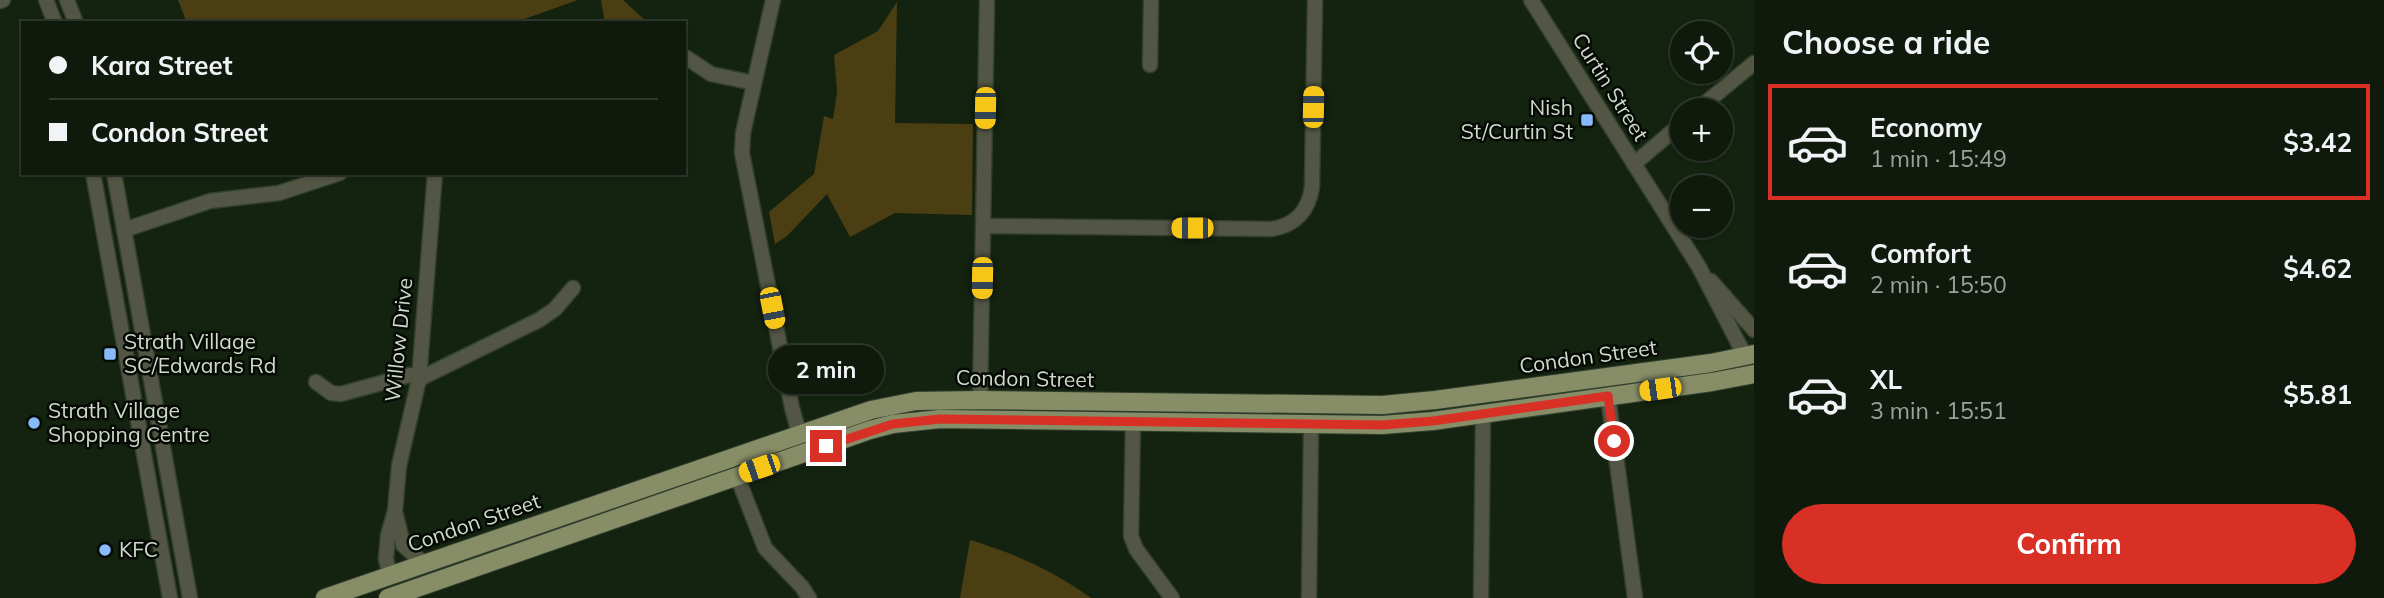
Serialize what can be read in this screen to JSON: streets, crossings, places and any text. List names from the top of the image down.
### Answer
{
  "streets": {
    "main road": ["Condon Street"],
    "street": ["Curtin Street", "Willow Drive"]
  },
  "crossings": [
    ["Curtin Street", "Condon Street"],
    ["Willow Drive", "Condon Street"]
  ],
  "places": {
    "transit": ["Nish St/Curtin St", "Strath Village SC/Edwards Rd"],
    "other": ["Strath Village Shopping Centre", "KFC"]
  },
  "page": {
    "heading": "Choose a ride",
    "map_buttons": ["+", "−"],
    "banner": ["Kara Street", "Condon Street"],
    "list": [
      {
        "name": "Economy",
        "note": "1 min · 15:49",
        "value": "$3.42"
      },
      {
        "name": "Comfort",
        "note": "2 min · 15:50",
        "value": "$4.62"
      },
      {
        "name": "XL",
        "note": "3 min · 15:51",
        "value": "$5.81"
      }
    ],
    "bubble": "2 min",
    "buttons": "Confirm"
  }
}
